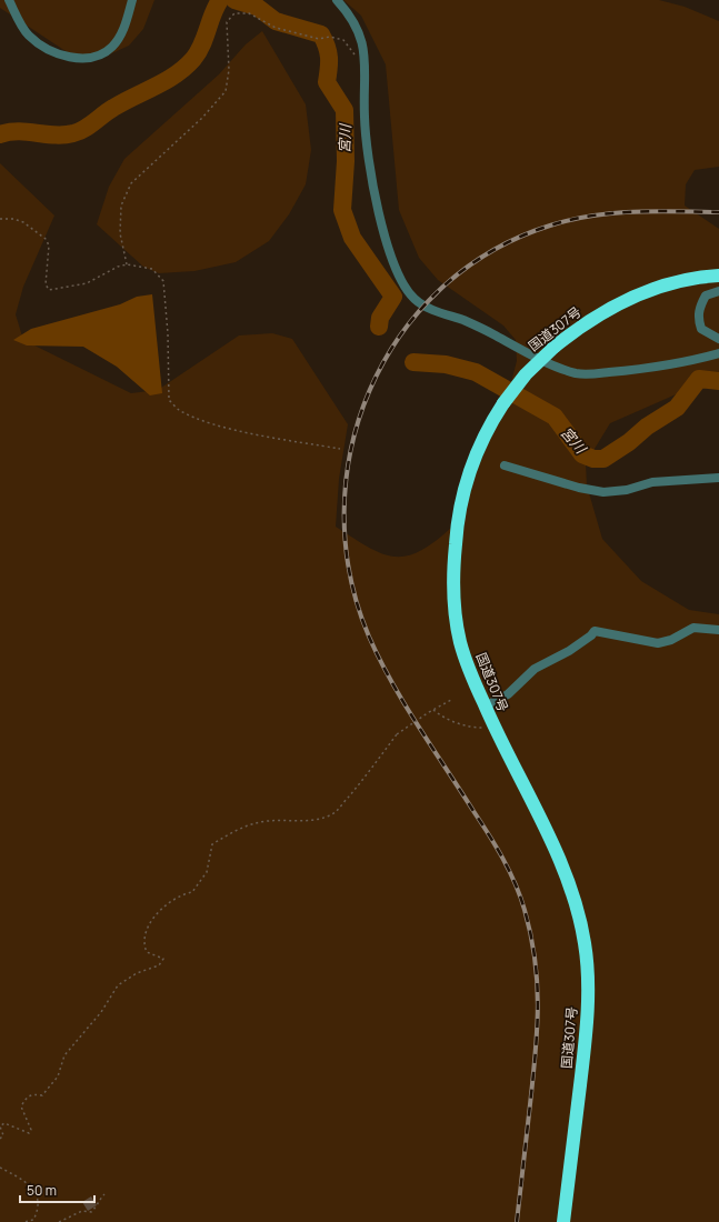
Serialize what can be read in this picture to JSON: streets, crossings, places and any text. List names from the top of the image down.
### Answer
{
  "streets": {
    "highway": ["国道307号"]
  },
  "water": ["宮川"],
  "scale_bar": "50 m"
}
